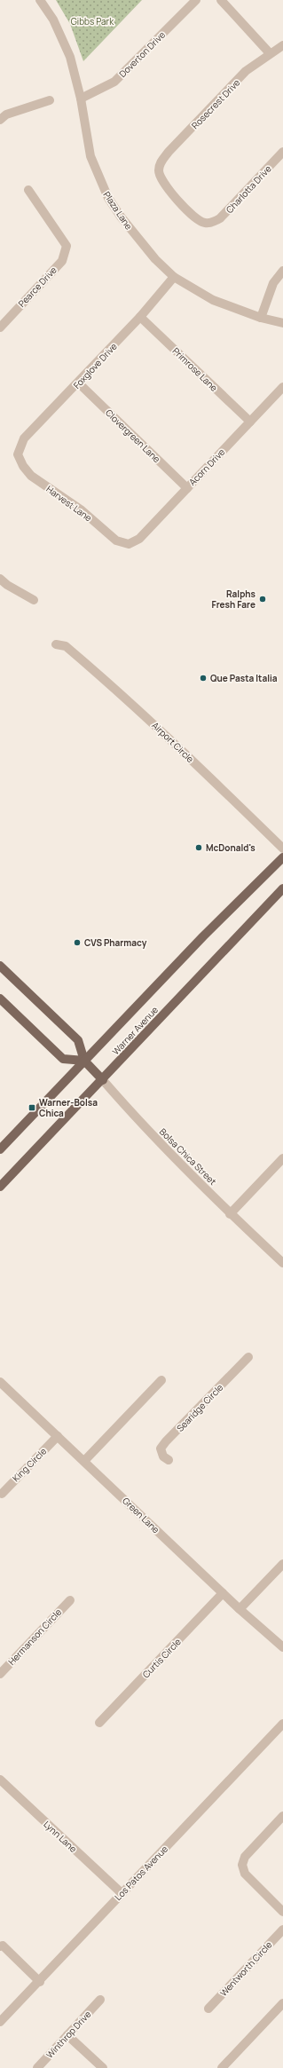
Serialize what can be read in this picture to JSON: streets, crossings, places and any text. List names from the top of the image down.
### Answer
{
  "streets": {
    "main road": ["Warner Avenue", "Bolsa Chica Street"],
    "street": [
      "Doverton Drive",
      "Rosecrest Drive",
      "Charlotta Drive",
      "Plaza Lane",
      "Pearce Drive",
      "Foxglove Drive",
      "Primrose Lane",
      "Clovergreen Lane",
      "Acorn Drive",
      "Harvest Lane",
      "Airport Circle",
      "Searidge Circle",
      "King Circle",
      "Green Lane",
      "Hermanson Circle",
      "Curtis Circle",
      "Lynn Lane",
      "Los Patos Avenue",
      "Wentworth Circle",
      "Winthrop Drive"
    ]
  },
  "crossings": [
    ["Doverton Drive", "Plaza Lane"],
    ["Rosecrest Drive", "Charlotta Drive"],
    ["Plaza Lane", "Foxglove Drive"],
    ["Foxglove Drive", "Primrose Lane"],
    ["Foxglove Drive", "Clovergreen Lane"],
    ["Foxglove Drive", "Harvest Lane"],
    ["Primrose Lane", "Acorn Drive"],
    ["Clovergreen Lane", "Acorn Drive"],
    ["Acorn Drive", "Harvest Lane"],
    ["Warner Avenue", "Bolsa Chica Street"],
    ["King Circle", "Green Lane"],
    ["Green Lane", "Curtis Circle"],
    ["Lynn Lane", "Los Patos Avenue"]
  ],
  "parks": ["Gibbs Park"],
  "places": {
    "other": [
      "Ralphs Fresh Fare",
      "Que Pasta Italia",
      "McDonald's",
      "CVS Pharmacy"
    ],
    "transit": ["Warner-Bolsa Chica"]
  }
}
